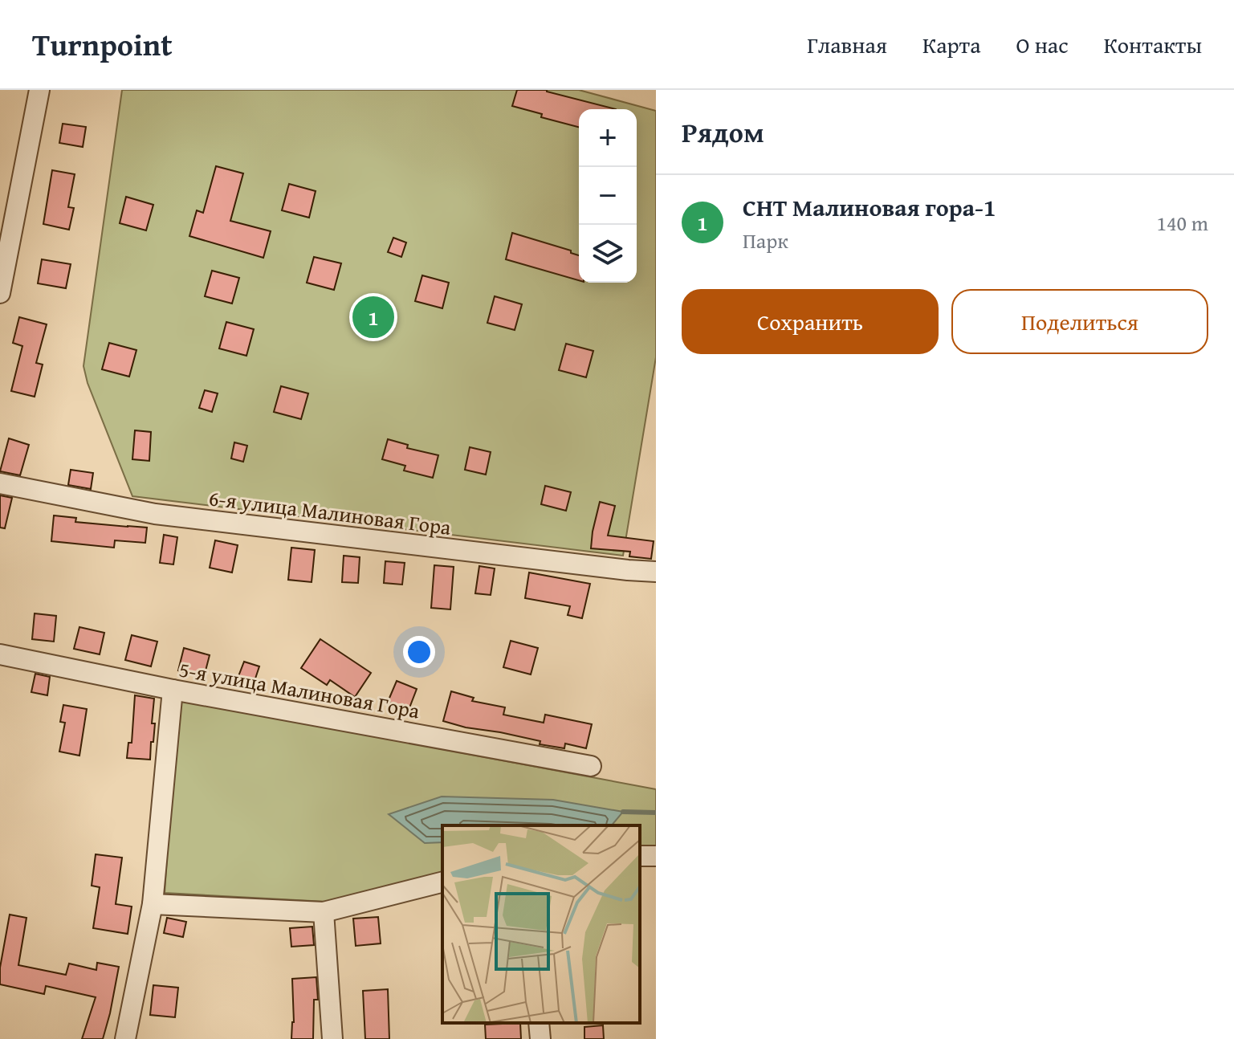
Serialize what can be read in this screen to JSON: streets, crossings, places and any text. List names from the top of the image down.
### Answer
{
  "streets": {
    "street": ["6-я улица Малиновая Гора", "5-я улица Малиновая Гора"]
  },
  "page": {
    "header": "Turnpoint",
    "nav": [
      "Главная",
      "Карта",
      "О нас",
      "Контакты"
    ],
    "heading": "Рядом",
    "map_buttons": ["+", "−"],
    "list": [
      {
        "mark": "1",
        "name": "СНТ Малиновая гора-1",
        "note": "Парк",
        "value": "140 m"
      }
    ],
    "buttons": ["Сохранить", "Поделиться"],
    "pins": "1"
  }
}
